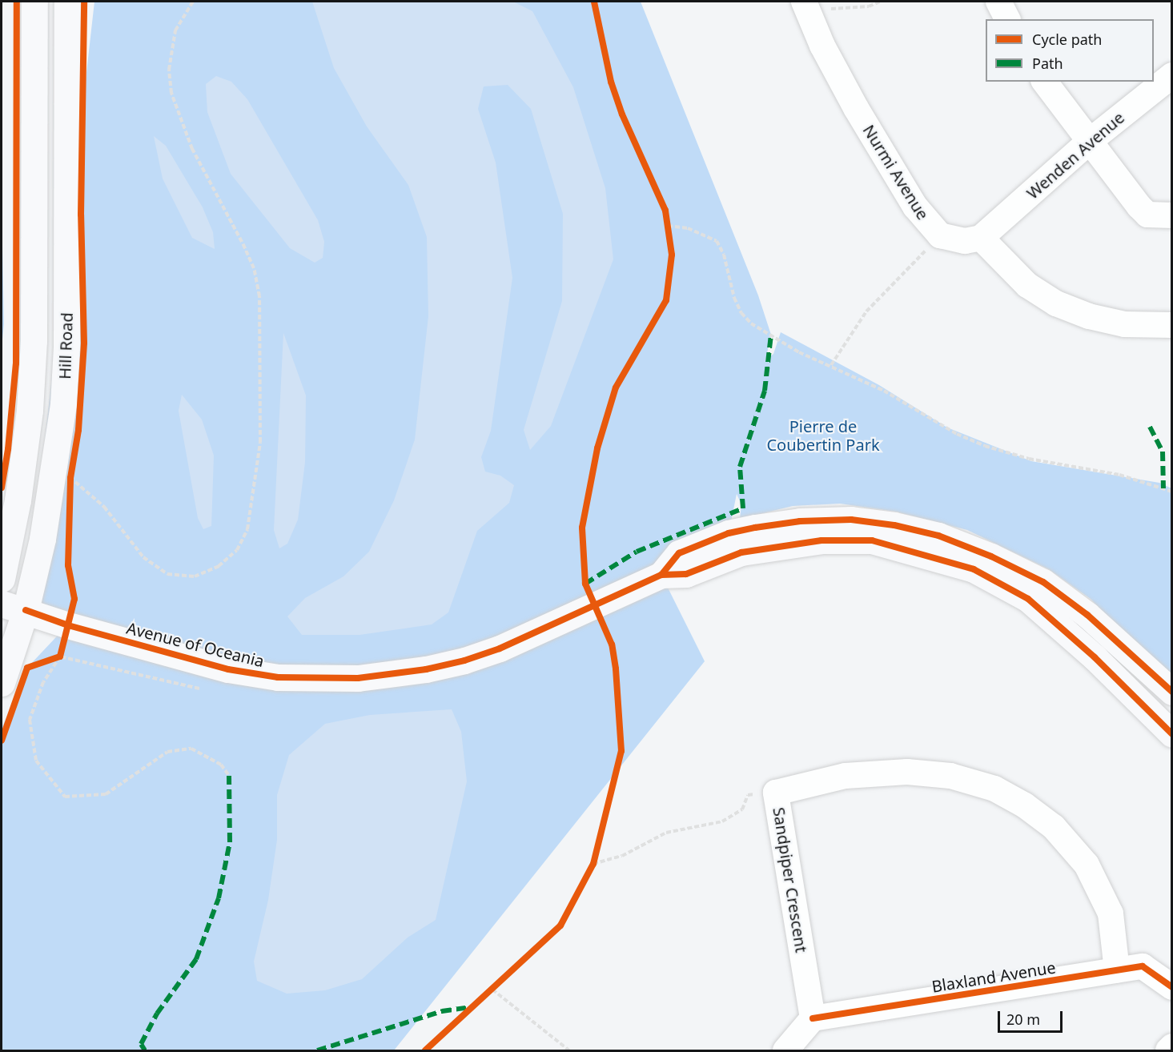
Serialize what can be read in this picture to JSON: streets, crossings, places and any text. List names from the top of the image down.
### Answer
{
  "streets": {
    "street": [
      "Wenden Avenue",
      "Nurmi Avenue",
      "Hill Road",
      "Avenue of Oceania",
      "Sandpiper Crescent",
      "Blaxland Avenue"
    ]
  },
  "crossings": [
    ["Wenden Avenue", "Nurmi Avenue"],
    ["Hill Road", "Avenue of Oceania"],
    ["Sandpiper Crescent", "Blaxland Avenue"]
  ],
  "parks": ["Pierre de Coubertin Park"],
  "legend": ["Cycle path", "Path"],
  "scale_bar": "20 m"
}
